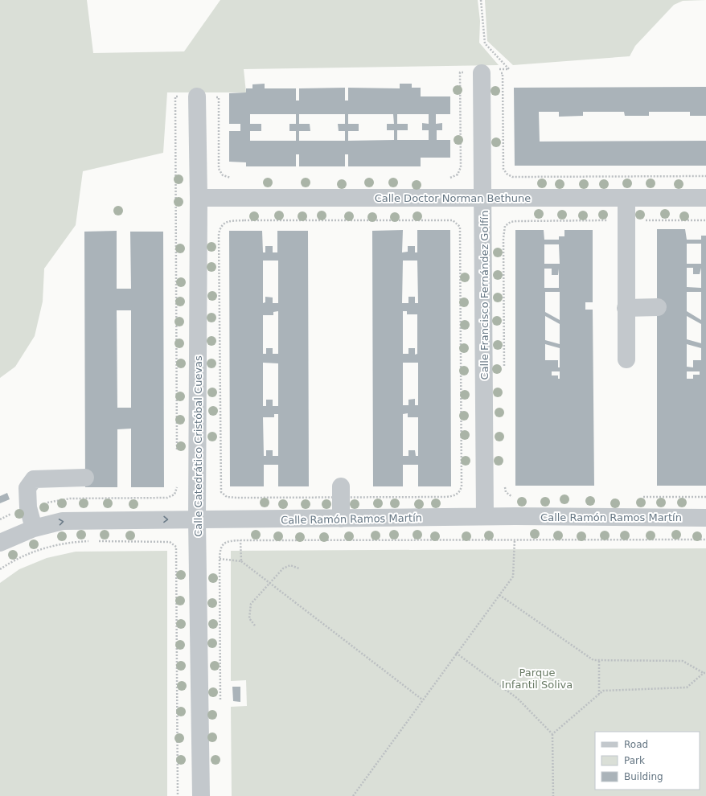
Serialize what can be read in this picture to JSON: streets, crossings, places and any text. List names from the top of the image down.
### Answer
{
  "streets": {
    "street": [
      "Calle Doctor Norman Bethune",
      "Calle Francisco Fernández Golfín",
      "Calle Catedrático Cristóbal Cuevas",
      "Calle Ramón Ramos Martín"
    ]
  },
  "crossings": [
    ["Calle Doctor Norman Bethune", "Calle Francisco Fernández Golfín"],
    ["Calle Doctor Norman Bethune", "Calle Catedrático Cristóbal Cuevas"],
    ["Calle Francisco Fernández Golfín", "Calle Ramón Ramos Martín"],
    ["Calle Catedrático Cristóbal Cuevas", "Calle Ramón Ramos Martín"]
  ],
  "parks": ["Parque Infantil Soliva"],
  "legend": ["Road", "Park", "Building"]
}
